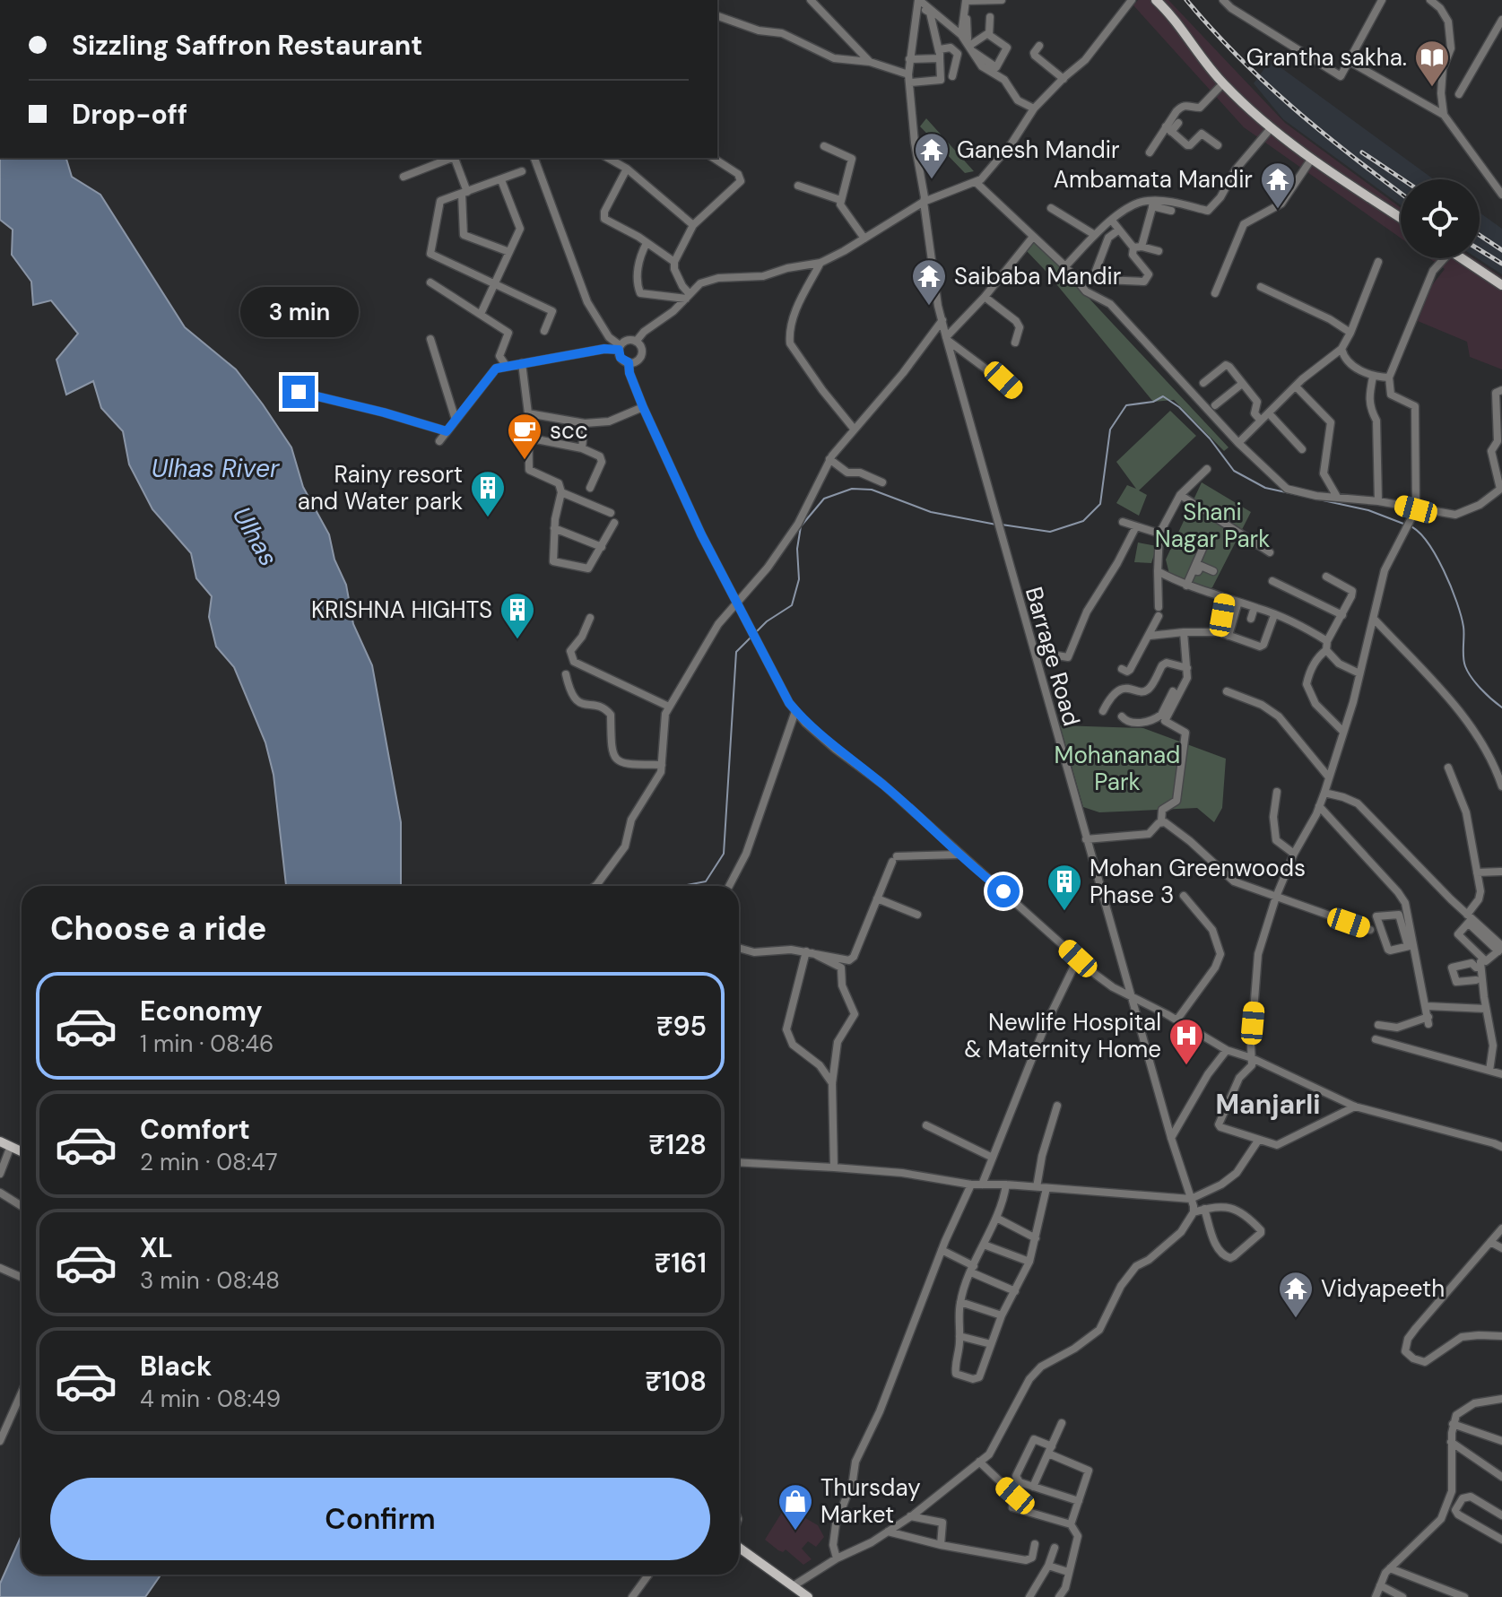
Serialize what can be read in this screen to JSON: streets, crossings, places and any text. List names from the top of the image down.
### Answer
{
  "streets": {
    "street": ["Barrage Road"]
  },
  "districts": ["Manjarli"],
  "water": ["Ulhas River", "Ulhas"],
  "parks": ["Shani Nagar Park", "Mohananad Park"],
  "places": {
    "library": ["Grantha sakha."],
    "temple": [
      "Ganesh Mandir",
      "Ambamata Mandir",
      "Saibaba Mandir",
      "Vidyapeeth"
    ],
    "cafe": ["scc"],
    "building": ["Rainy resort and Water park", "KRISHNA HIGHTS", "Mohan Greenwoods Phase 3"],
    "hospital": ["Newlife Hospital & Maternity Home"],
    "shop": ["Thursday Market"]
  },
  "page": {
    "banner": ["Sizzling Saffron Restaurant", "Drop-off"],
    "bubble": "3 min",
    "heading": "Choose a ride",
    "list": [
      {
        "name": "Economy",
        "note": "1 min · 08:46",
        "value": "₹95"
      },
      {
        "name": "Comfort",
        "note": "2 min · 08:47",
        "value": "₹128"
      },
      {
        "name": "XL",
        "note": "3 min · 08:48",
        "value": "₹161"
      },
      {
        "name": "Black",
        "note": "4 min · 08:49",
        "value": "₹108"
      }
    ],
    "buttons": "Confirm"
  }
}
